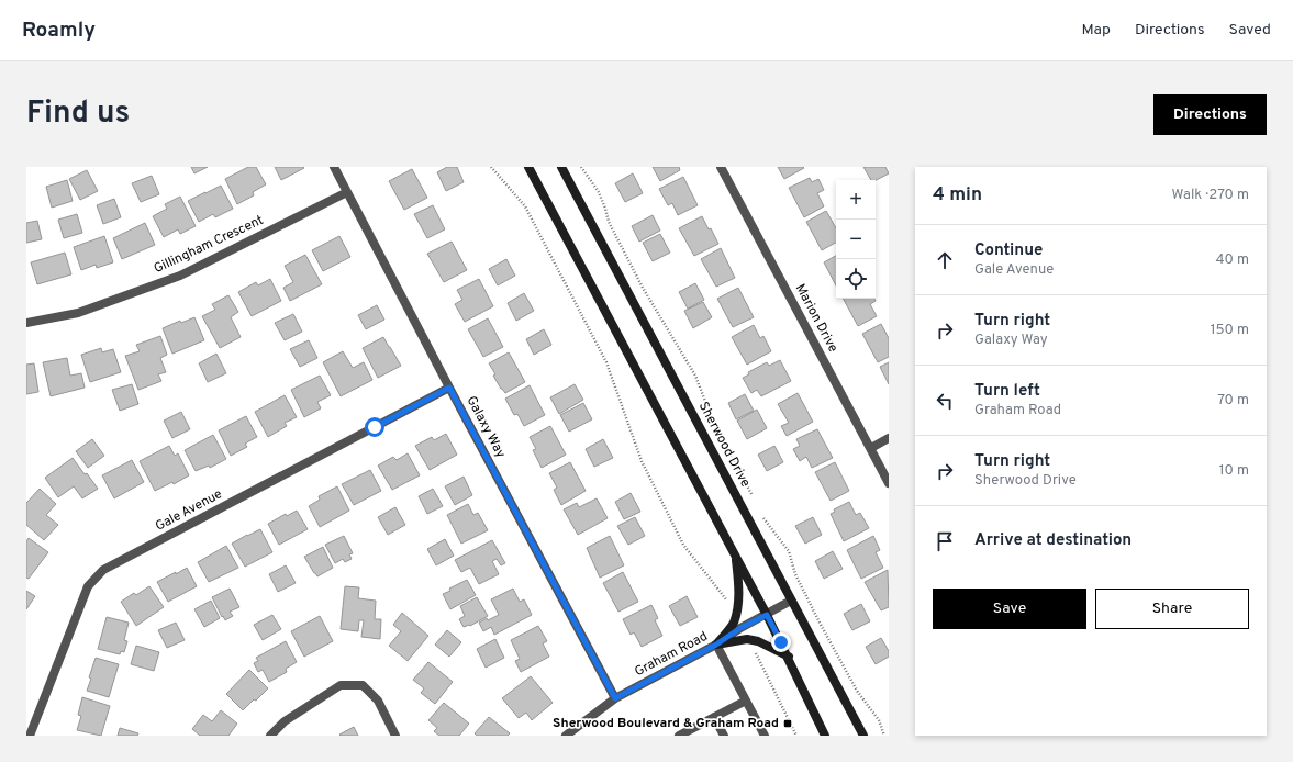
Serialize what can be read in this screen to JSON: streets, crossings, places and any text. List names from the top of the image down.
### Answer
{
  "streets": {
    "main road": ["Sherwood Drive"],
    "street": [
      "Gillingham Crescent",
      "Marion Drive",
      "Galaxy Way",
      "Gale Avenue",
      "Graham Road"
    ]
  },
  "crossings": [
    ["Gillingham Crescent", "Galaxy Way"],
    ["Galaxy Way", "Gale Avenue"],
    ["Galaxy Way", "Graham Road"],
    ["Sherwood Drive", "Graham Road"]
  ],
  "places": {
    "transit": ["Sherwood Boulevard & Graham Road"]
  },
  "page": {
    "header": "Roamly",
    "nav": ["Map", "Directions", "Saved"],
    "title": "Find us",
    "buttons": [
      "Directions",
      ["Save", "Share"]
    ],
    "heading": ["4 min", "Walk · 270 m"],
    "map_buttons": ["+", "−"],
    "list": [
      ["Continue", "Gale Avenue", "40 m"],
      ["Turn right", "Galaxy Way", "150 m"],
      ["Turn left", "Graham Road", "70 m"],
      ["Turn right", "Sherwood Drive", "10 m"],
      "Arrive at destination"
    ]
  }
}
